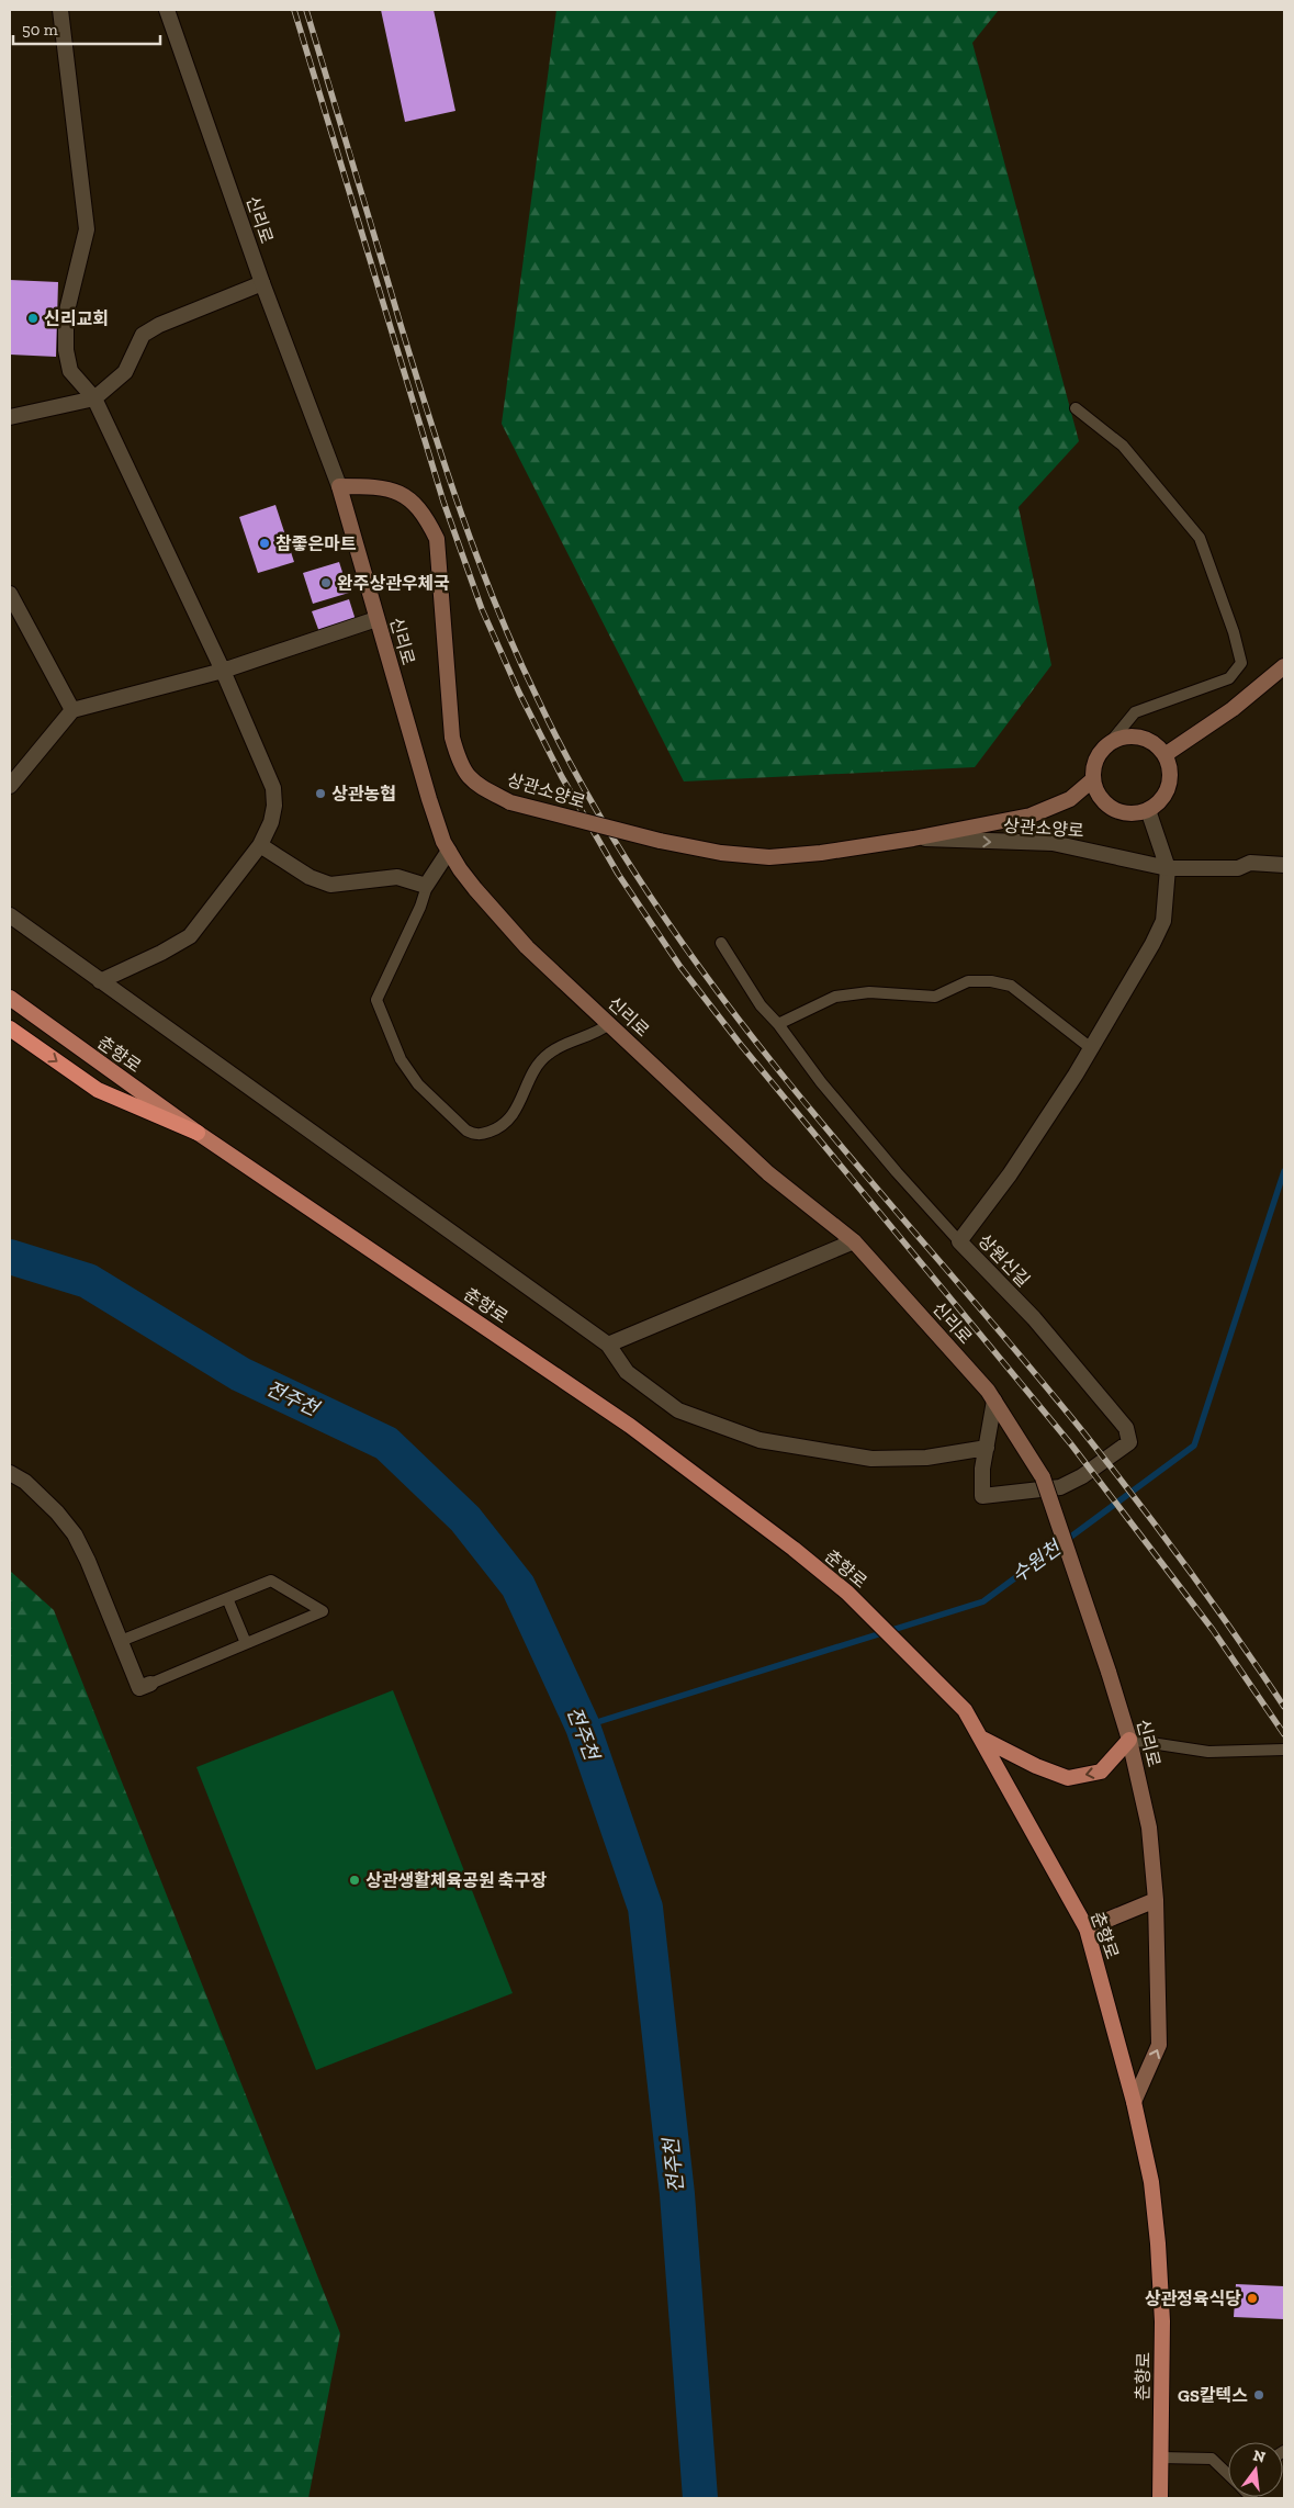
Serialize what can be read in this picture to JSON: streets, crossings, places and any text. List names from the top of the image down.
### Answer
{
  "streets": {
    "main road": ["신리로", "상관소양로", "춘향로"],
    "street": ["상원신길"]
  },
  "crossings": [
    ["신리로", "상관소양로"],
    ["신리로", "춘향로"],
    ["신리로", "상원신길"],
    ["상관소양로", "상원신길"]
  ],
  "water": ["전주천", "수원천"],
  "places": [
    "신리교회",
    "참좋은마트",
    "완주상관우체국",
    "상관농협",
    "상관생활체육공원 축구장",
    "상관정육식당",
    "GS칼텍스"
  ],
  "scale_bar": "50 m",
  "north": "top"
}
